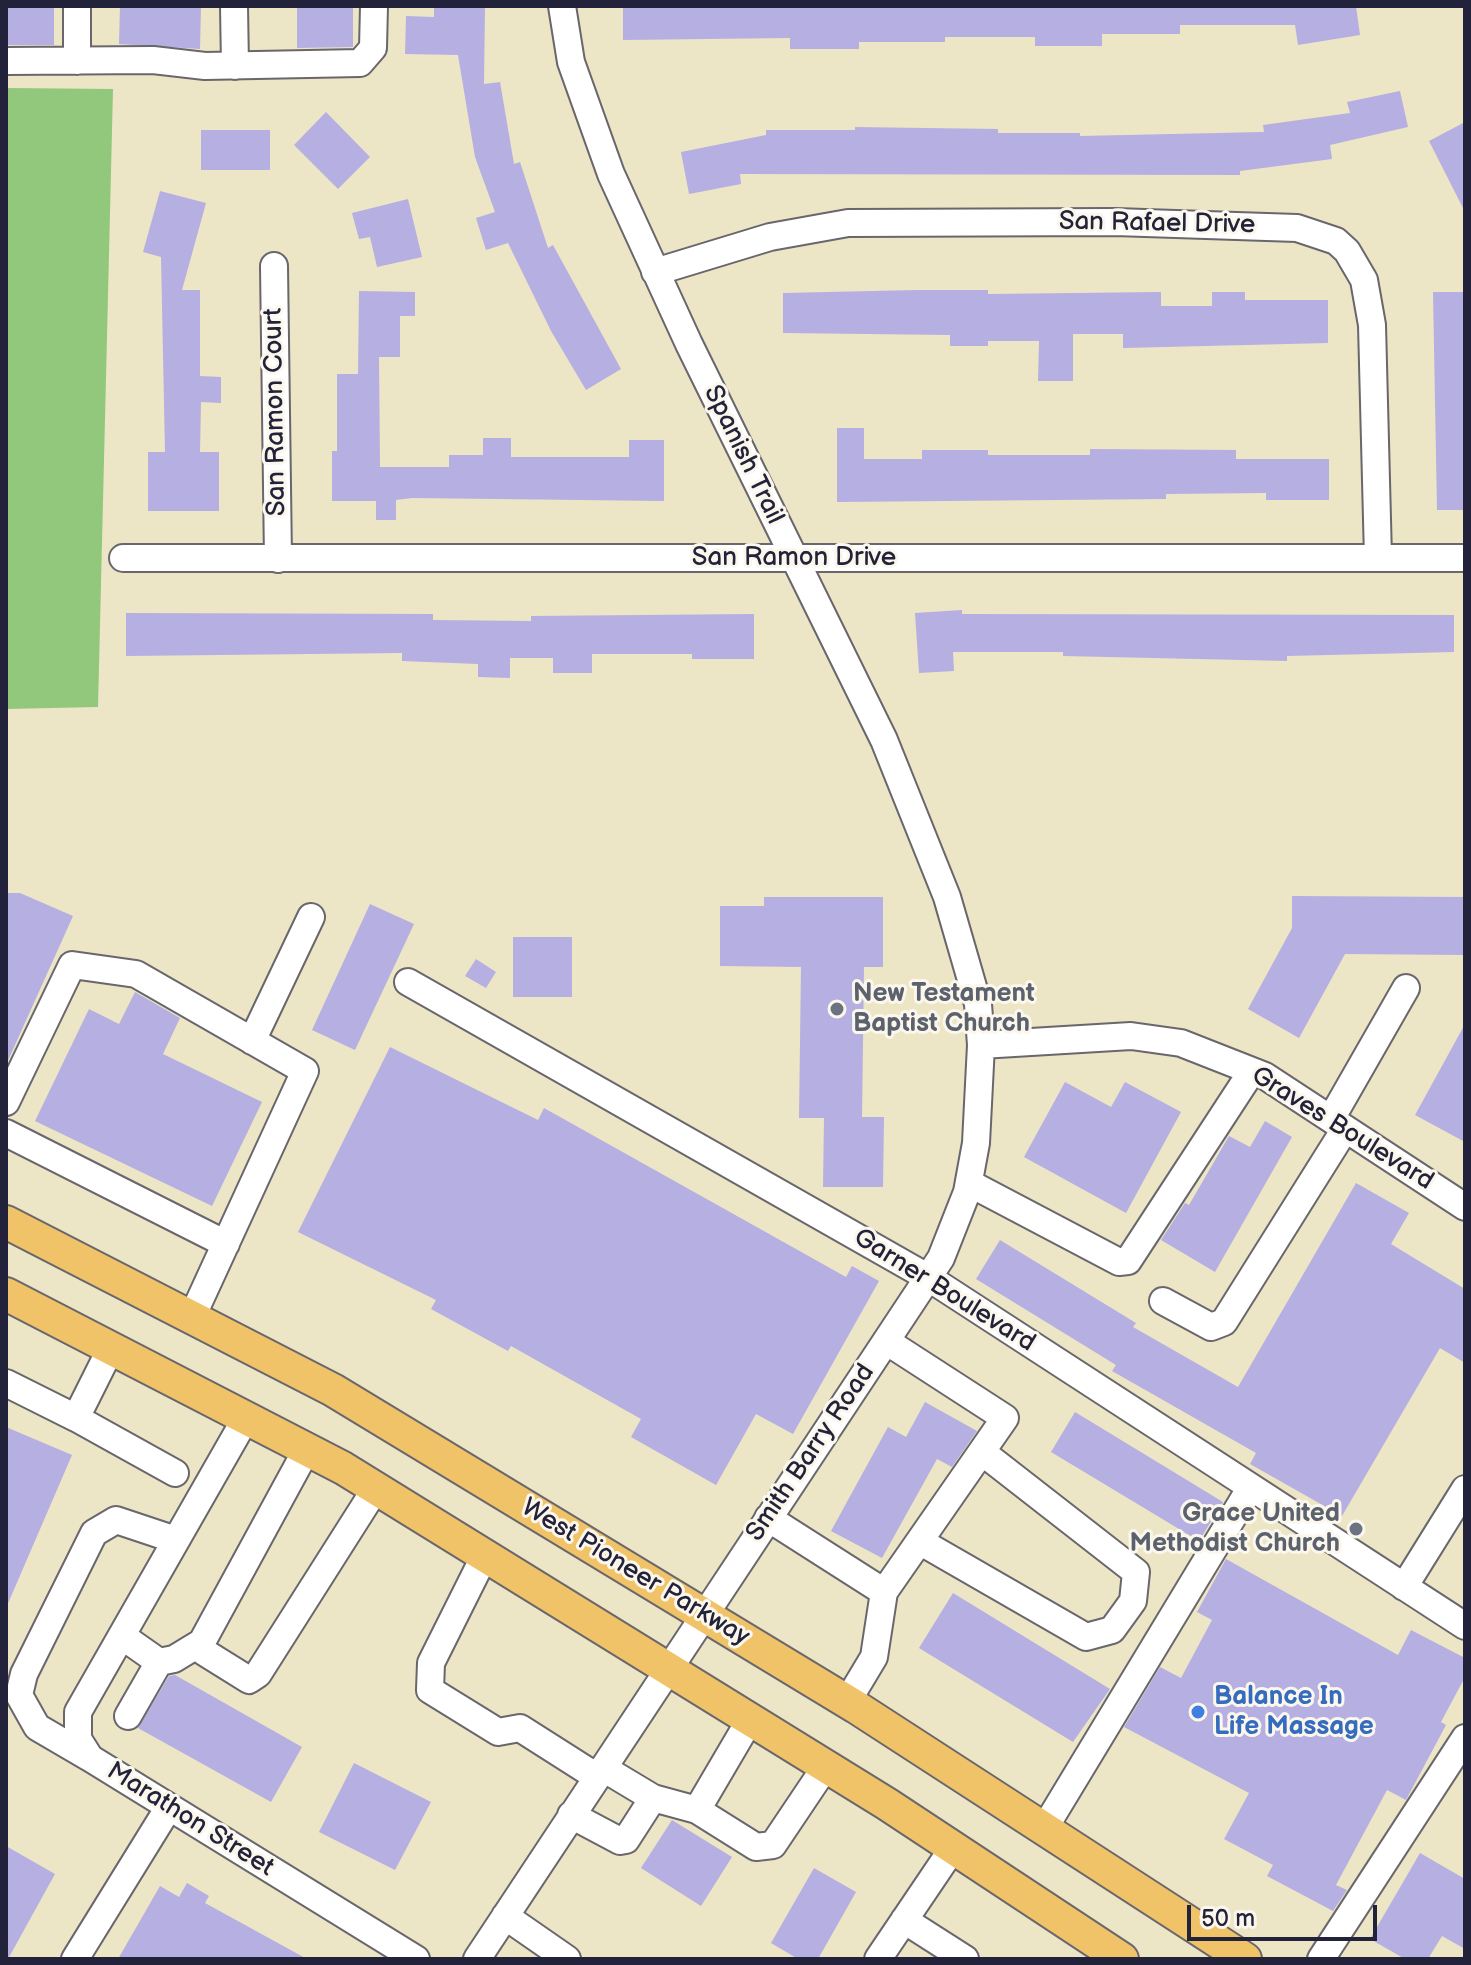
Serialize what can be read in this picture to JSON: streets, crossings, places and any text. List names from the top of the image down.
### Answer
{
  "streets": {
    "main road": ["West Pioneer Parkway"],
    "street": [
      "San Rafael Drive",
      "San Ramon Court",
      "Spanish Trail",
      "San Ramon Drive",
      "Graves Boulevard",
      "Garner Boulevard",
      "Smith Barry Road",
      "Marathon Street"
    ]
  },
  "crossings": [
    ["San Rafael Drive", "Spanish Trail"],
    ["San Rafael Drive", "San Ramon Drive"],
    ["San Ramon Court", "San Ramon Drive"],
    ["Spanish Trail", "San Ramon Drive"],
    ["Spanish Trail", "Smith Barry Road"],
    ["Graves Boulevard", "Smith Barry Road"],
    ["Garner Boulevard", "Smith Barry Road"],
    ["Smith Barry Road", "West Pioneer Parkway"]
  ],
  "places": ["New Testament Baptist Church", "Grace United Methodist Church", "Balance In Life Massage"],
  "scale_bar": "50 m"
}
